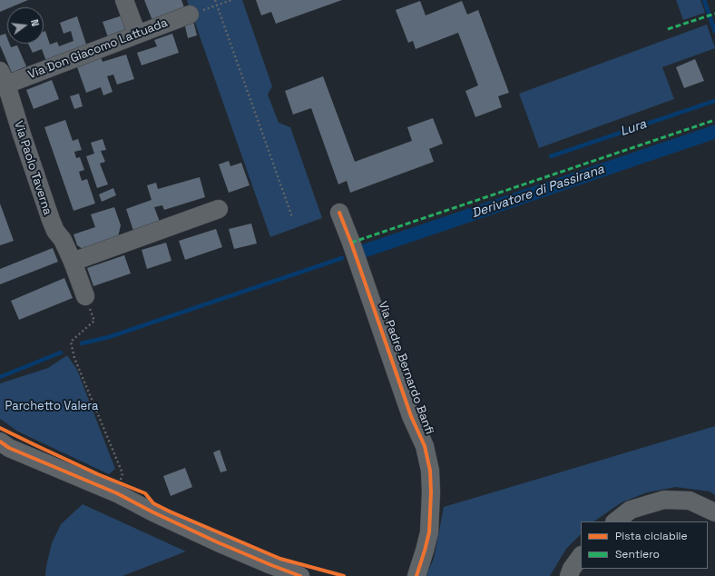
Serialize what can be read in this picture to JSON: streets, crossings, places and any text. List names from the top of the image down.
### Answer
{
  "streets": {
    "street": ["Via Don Giacomo Lattuada", "Via Paolo Taverna", "Via Padre Bernardo Banfi"]
  },
  "crossings": [
    ["Via Don Giacomo Lattuada", "Via Paolo Taverna"]
  ],
  "water": ["Lura", "Derivatore di Passirana"],
  "parks": ["Parchetto Valera"],
  "legend": ["Pista ciclabile", "Sentiero"],
  "north": "right"
}
